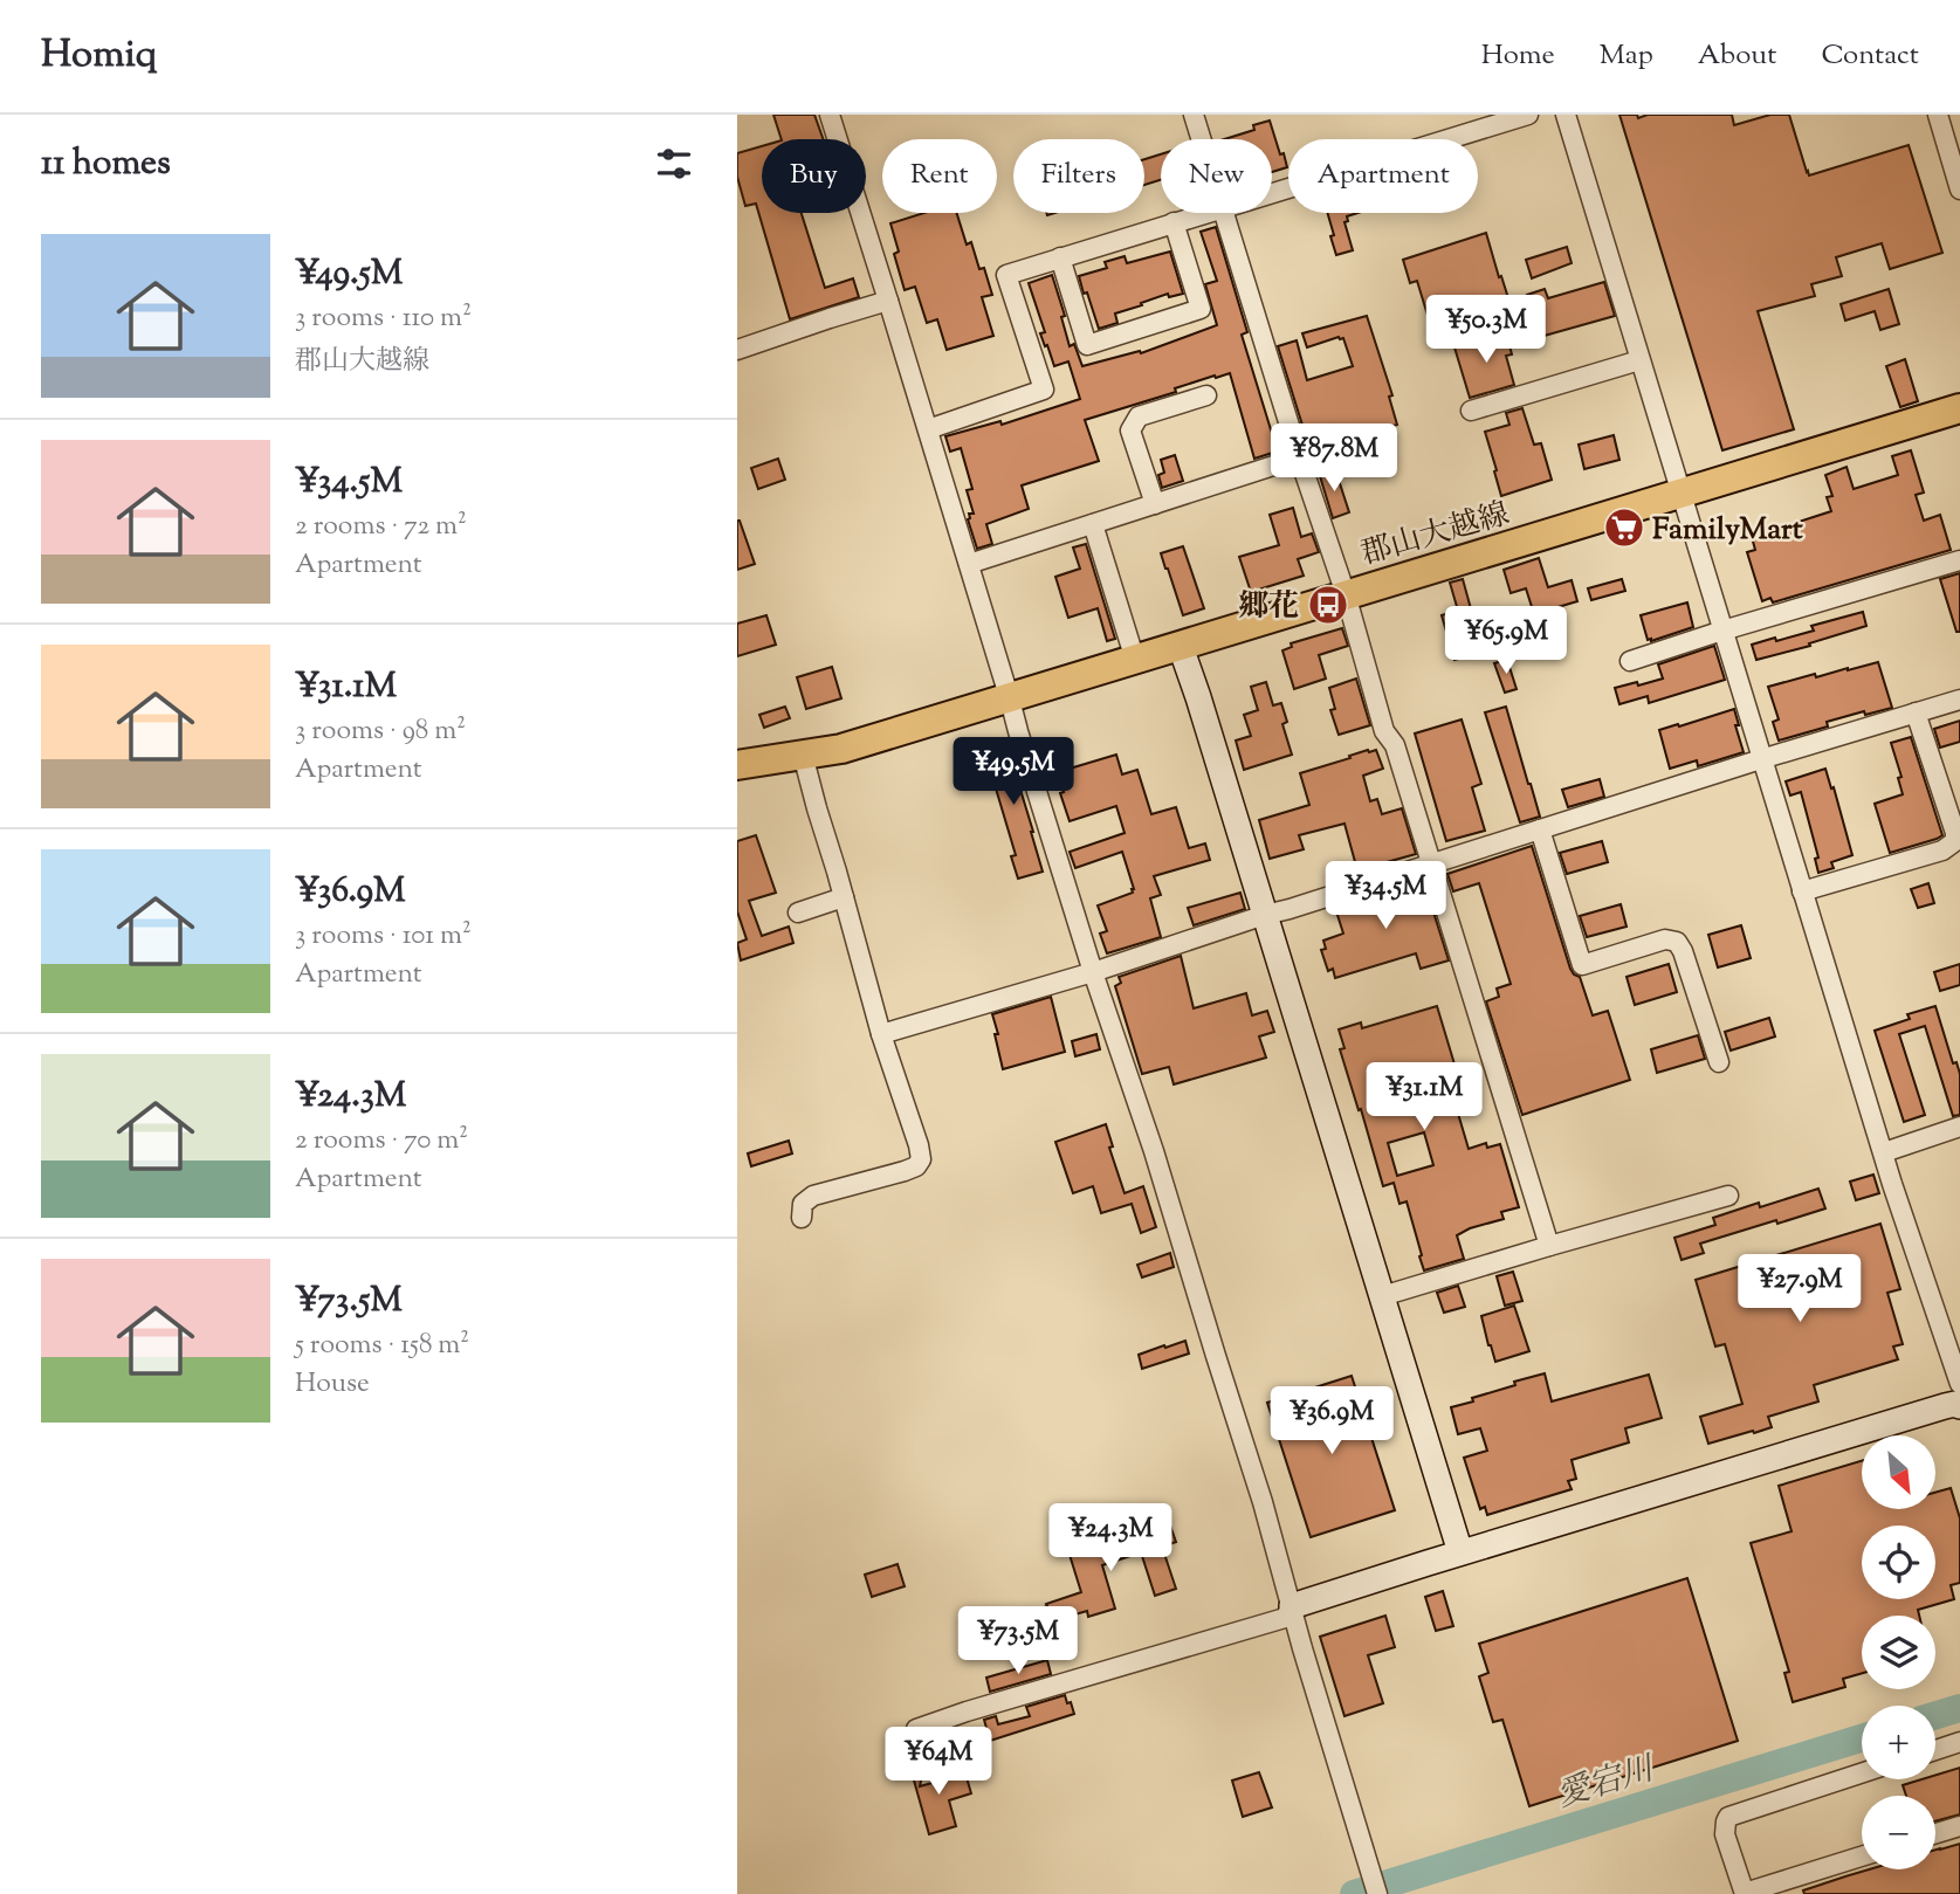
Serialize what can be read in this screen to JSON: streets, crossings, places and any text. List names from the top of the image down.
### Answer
{
  "streets": {
    "main road": ["郡山大越線"]
  },
  "water": ["愛宕川"],
  "places": {
    "supermarket": ["FamilyMart"],
    "bus stop": ["郷花"]
  },
  "north": "bottom right",
  "page": {
    "header": "Homiq",
    "nav": [
      "Home",
      "Map",
      "About",
      "Contact"
    ],
    "heading": "11 homes",
    "chip": [
      "Buy",
      "Rent",
      "Filters",
      "New",
      "Apartment"
    ],
    "list": [
      {
        "name": "¥49.5M",
        "note": "3 rooms · 110 m² · 郡山大越線"
      },
      {
        "name": "¥34.5M",
        "note": "2 rooms · 72 m² · Apartment"
      },
      {
        "name": "¥31.1M",
        "note": "3 rooms · 98 m² · Apartment"
      },
      {
        "name": "¥36.9M",
        "note": "3 rooms · 101 m² · Apartment"
      },
      {
        "name": "¥24.3M",
        "note": "2 rooms · 70 m² · Apartment"
      },
      {
        "name": "¥73.5M",
        "note": "5 rooms · 158 m² · House"
      }
    ],
    "price": [
      "¥50.3M",
      "¥87.8M",
      "¥65.9M",
      "¥49.5M",
      "¥34.5M",
      "¥31.1M",
      "¥27.9M",
      "¥36.9M",
      "¥24.3M",
      "¥73.5M",
      "¥64M"
    ],
    "map_buttons": ["+", "−"]
  }
}
